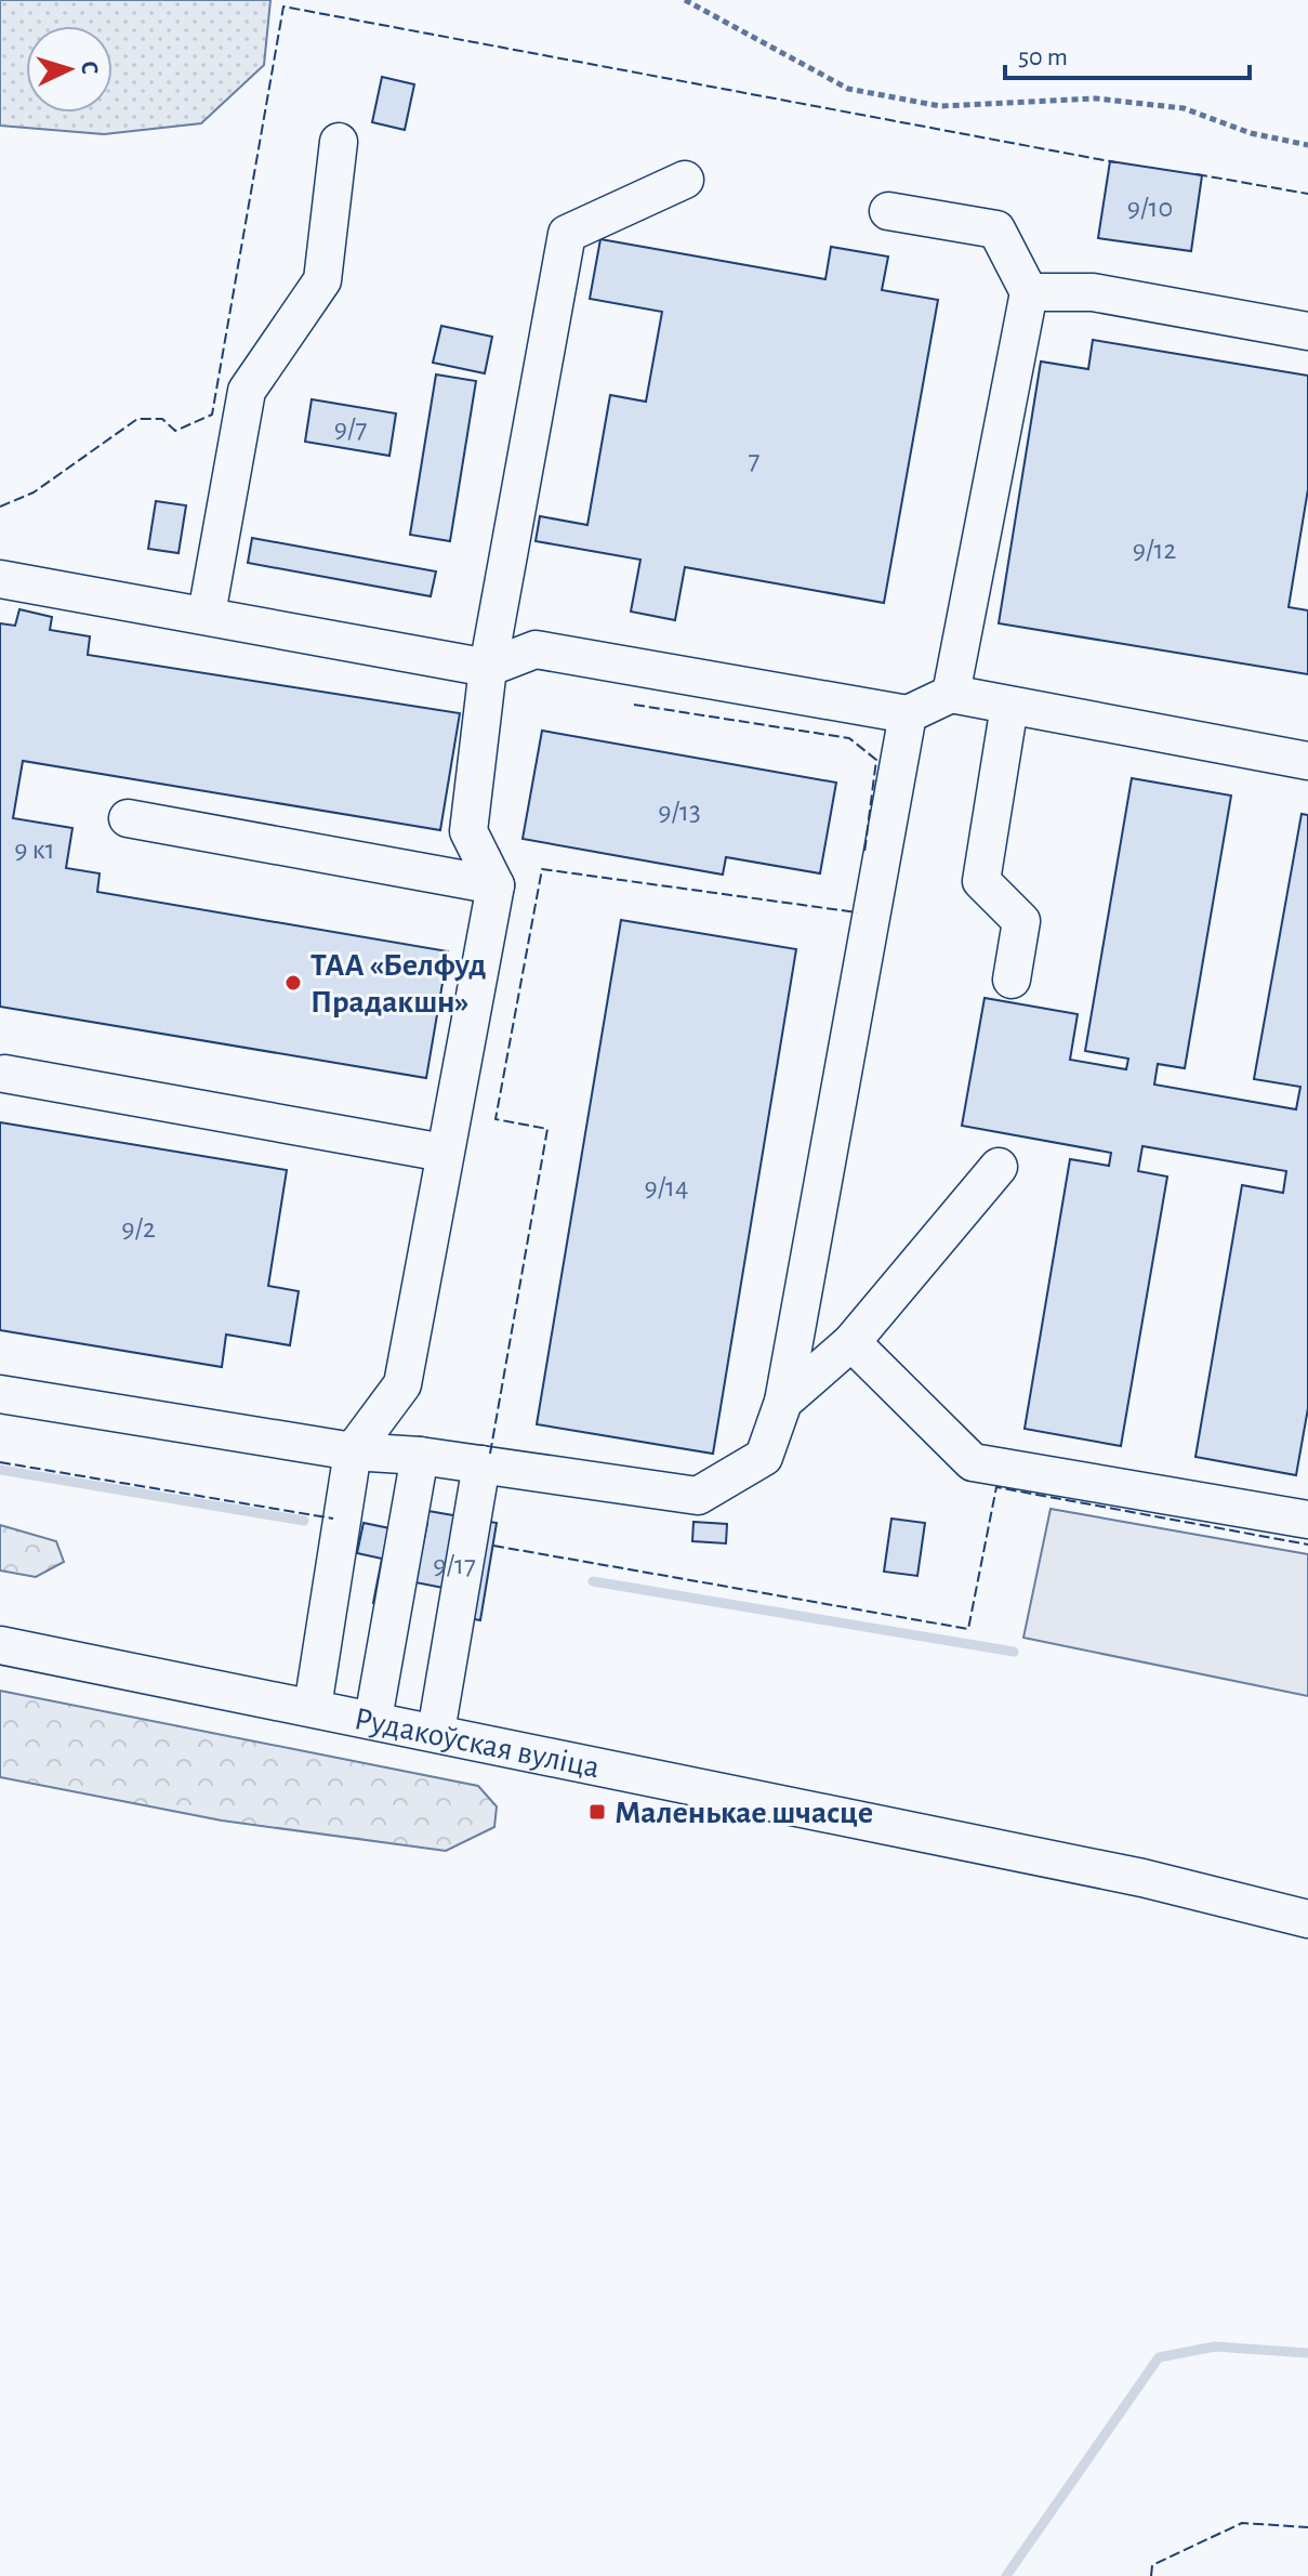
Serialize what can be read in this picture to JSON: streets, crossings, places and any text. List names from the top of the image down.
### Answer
{
  "streets": {
    "street": ["Рудакоўская вуліца"]
  },
  "places": {
    "other": ["ТАА «Белфуд Прадакшн»"],
    "transit": ["Маленькае шчасце"]
  },
  "house_numbers": [
    "9/10",
    "9/7",
    "7",
    "9/12",
    "9/13",
    "9 к1",
    "9/14",
    "9/2",
    "9/17"
  ],
  "scale_bar": "50 m",
  "north": "right"
}
